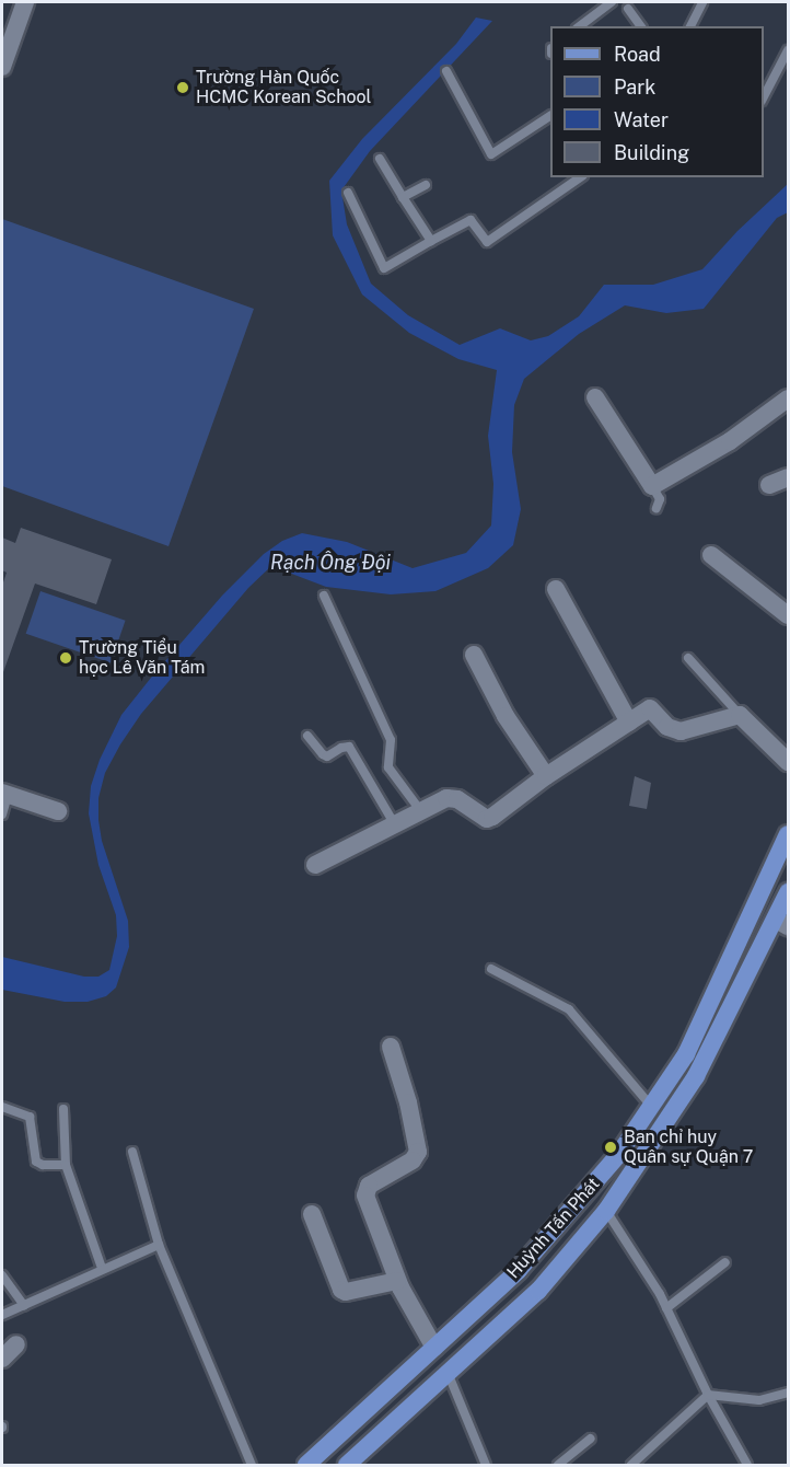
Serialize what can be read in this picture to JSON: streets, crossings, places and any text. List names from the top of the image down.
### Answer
{
  "streets": {
    "main road": ["Huỳnh Tấn Phát"]
  },
  "water": ["Rạch Ông Đội"],
  "places": ["Trường Hàn Quốc HCMC Korean School", "Trường Tiểu học Lê Văn Tám", "Ban chỉ huy Quân sự Quận 7"],
  "legend": [
    "Road",
    "Park",
    "Water",
    "Building"
  ]
}
